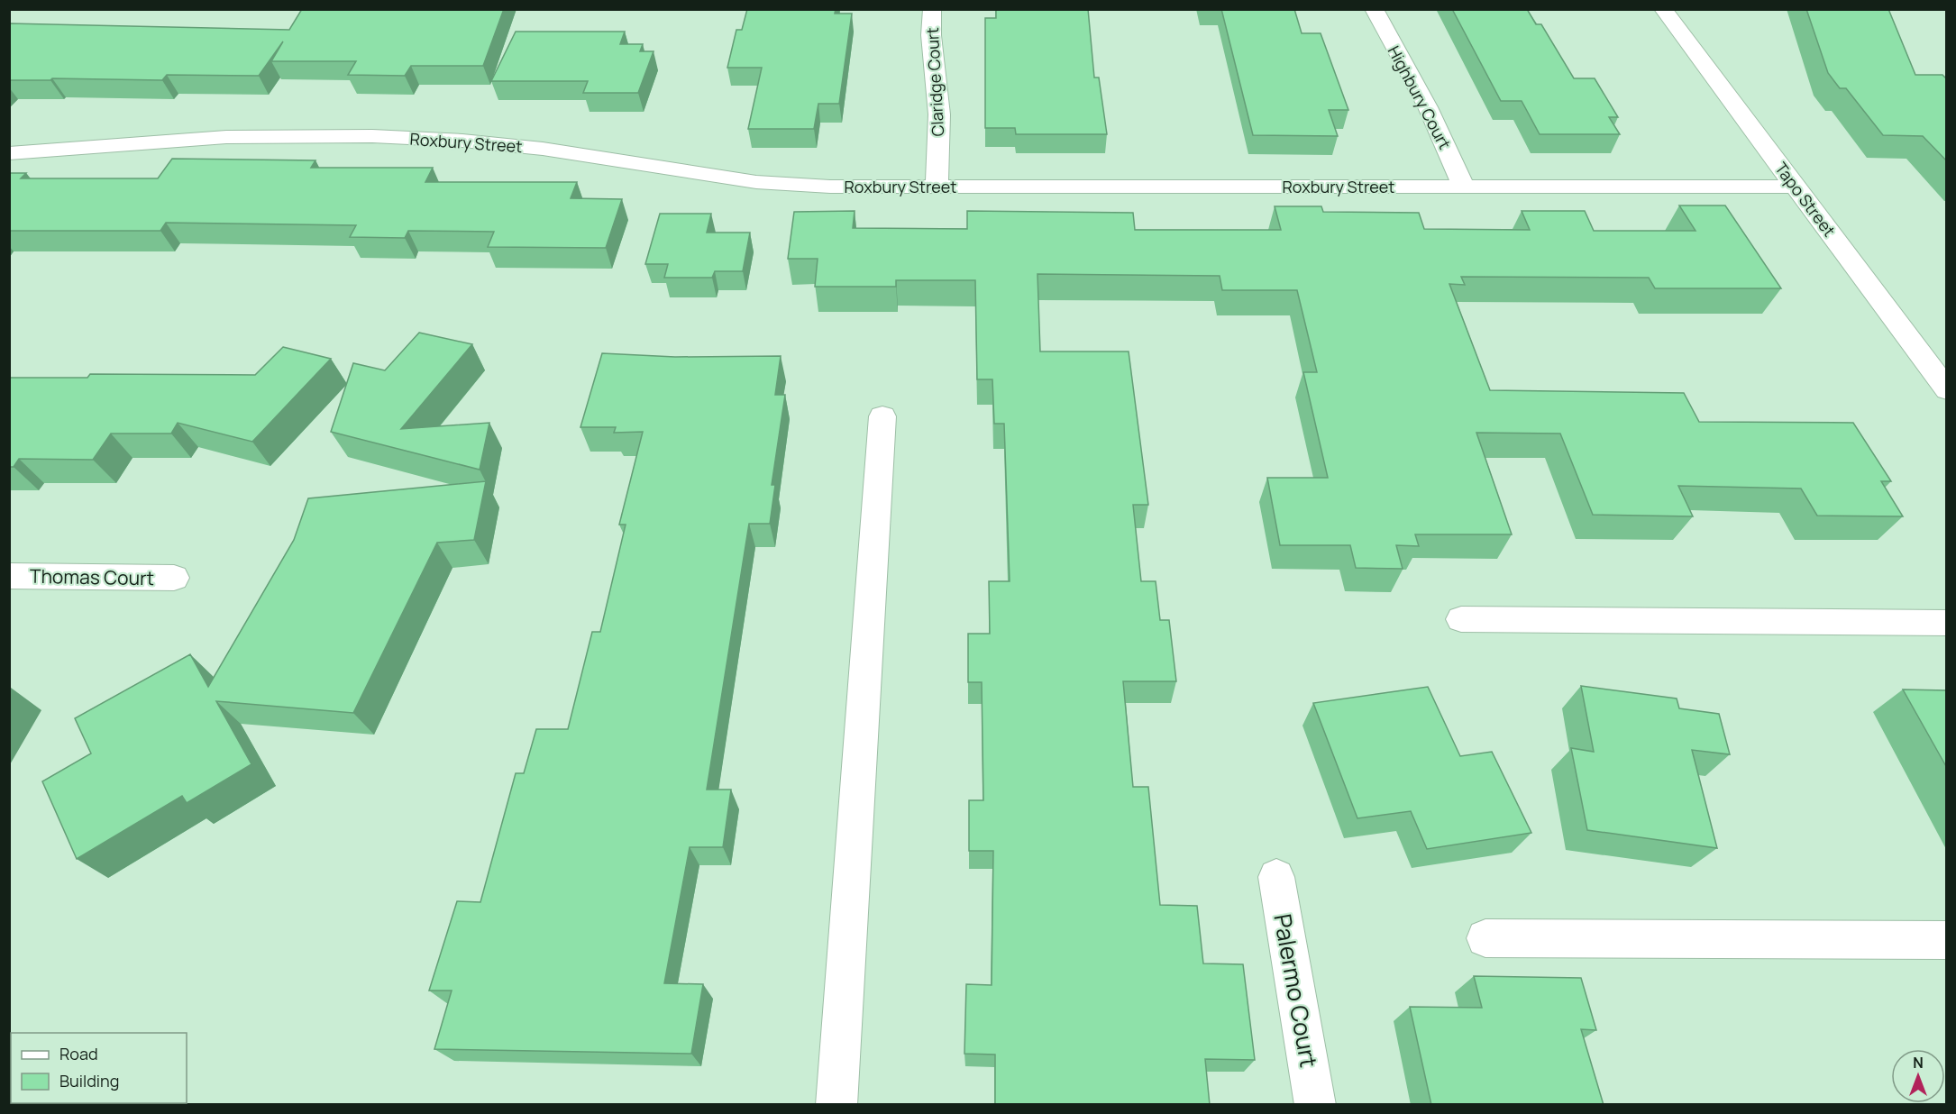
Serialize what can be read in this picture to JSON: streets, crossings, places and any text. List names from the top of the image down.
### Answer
{
  "streets": {
    "street": [
      "Claridge Court",
      "Highbury Court",
      "Roxbury Street",
      "Tapo Street",
      "Thomas Court",
      "Palermo Court"
    ]
  },
  "crossings": [
    ["Claridge Court", "Roxbury Street"],
    ["Highbury Court", "Roxbury Street"],
    ["Roxbury Street", "Tapo Street"]
  ],
  "legend": ["Road", "Building"],
  "north": "top"
}
